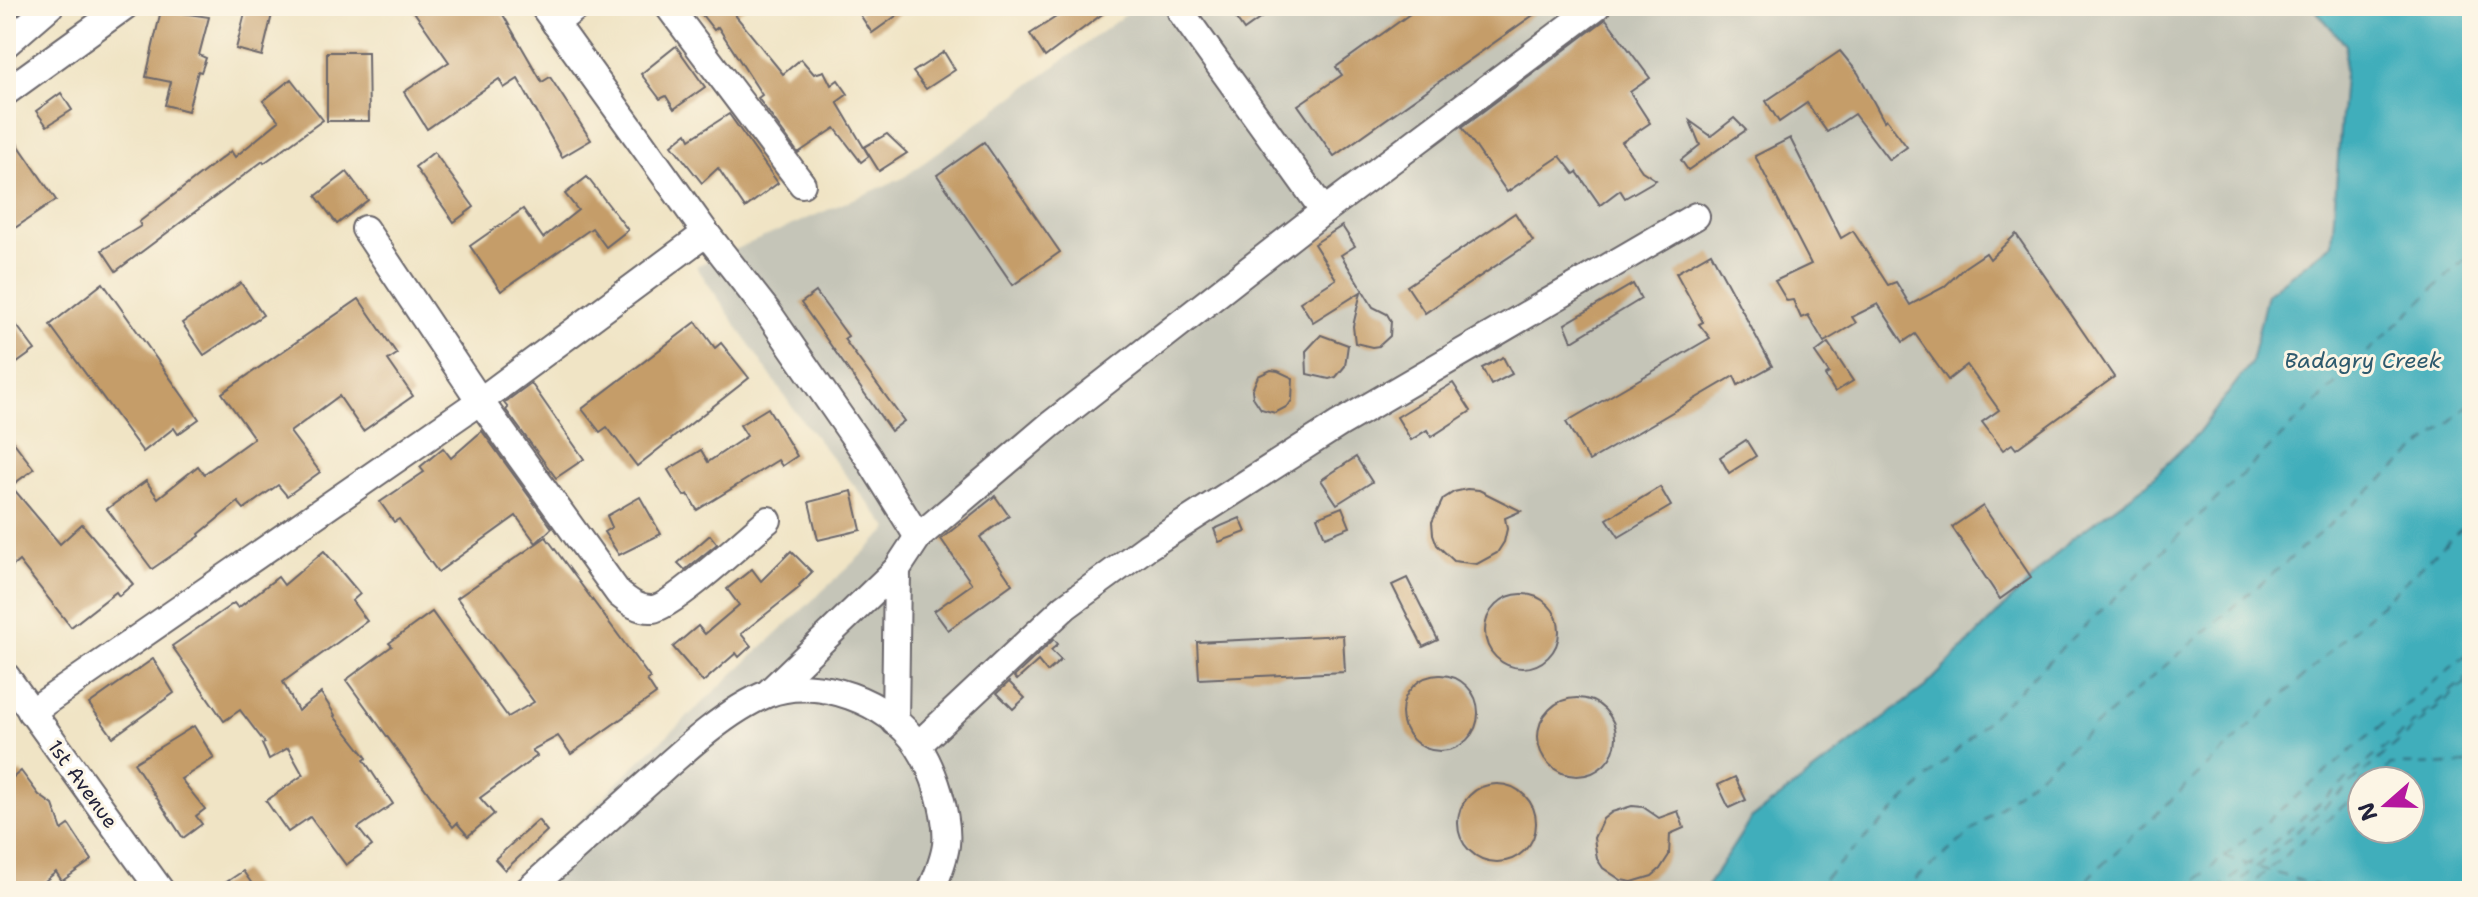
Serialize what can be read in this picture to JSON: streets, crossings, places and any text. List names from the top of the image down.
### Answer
{
  "streets": {
    "street": ["1st Avenue"]
  },
  "water": ["Badagry Creek"],
  "north": "left"
}
